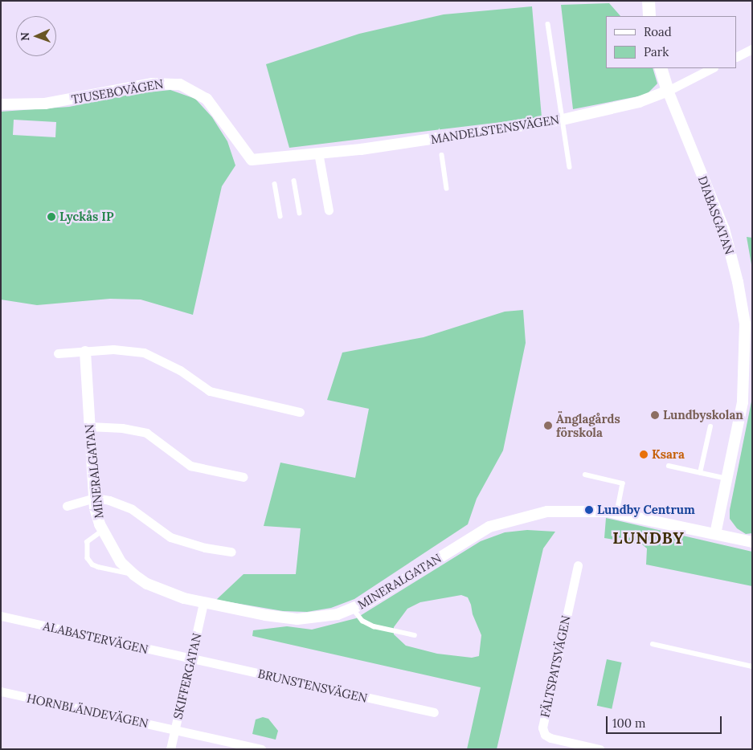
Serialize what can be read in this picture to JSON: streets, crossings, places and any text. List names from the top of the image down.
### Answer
{
  "streets": {
    "street": [
      "TJUSEBOVÄGEN",
      "MANDELSTENSVÄGEN",
      "DIABASGATAN",
      "MINERALGATAN",
      "ALABASTERVÄGEN",
      "FÄLTSPATSVÄGEN",
      "SKIFFERGATAN",
      "BRUNSTENSVÄGEN",
      "HORNBLÄNDEVÄGEN"
    ]
  },
  "crossings": [
    ["TJUSEBOVÄGEN", "MANDELSTENSVÄGEN"],
    ["MANDELSTENSVÄGEN", "DIABASGATAN"],
    ["DIABASGATAN", "MINERALGATAN"],
    ["MINERALGATAN", "SKIFFERGATAN"],
    ["ALABASTERVÄGEN", "SKIFFERGATAN"],
    ["ALABASTERVÄGEN", "BRUNSTENSVÄGEN"],
    ["SKIFFERGATAN", "BRUNSTENSVÄGEN"],
    ["SKIFFERGATAN", "HORNBLÄNDEVÄGEN"]
  ],
  "districts": ["LUNDBY"],
  "places": [
    "Lyckås IP",
    "Lundbyskolan",
    "Änglagårds förskola",
    "Ksara",
    "Lundby Centrum"
  ],
  "legend": ["Road", "Park"],
  "scale_bar": "100 m",
  "north": "left"
}
